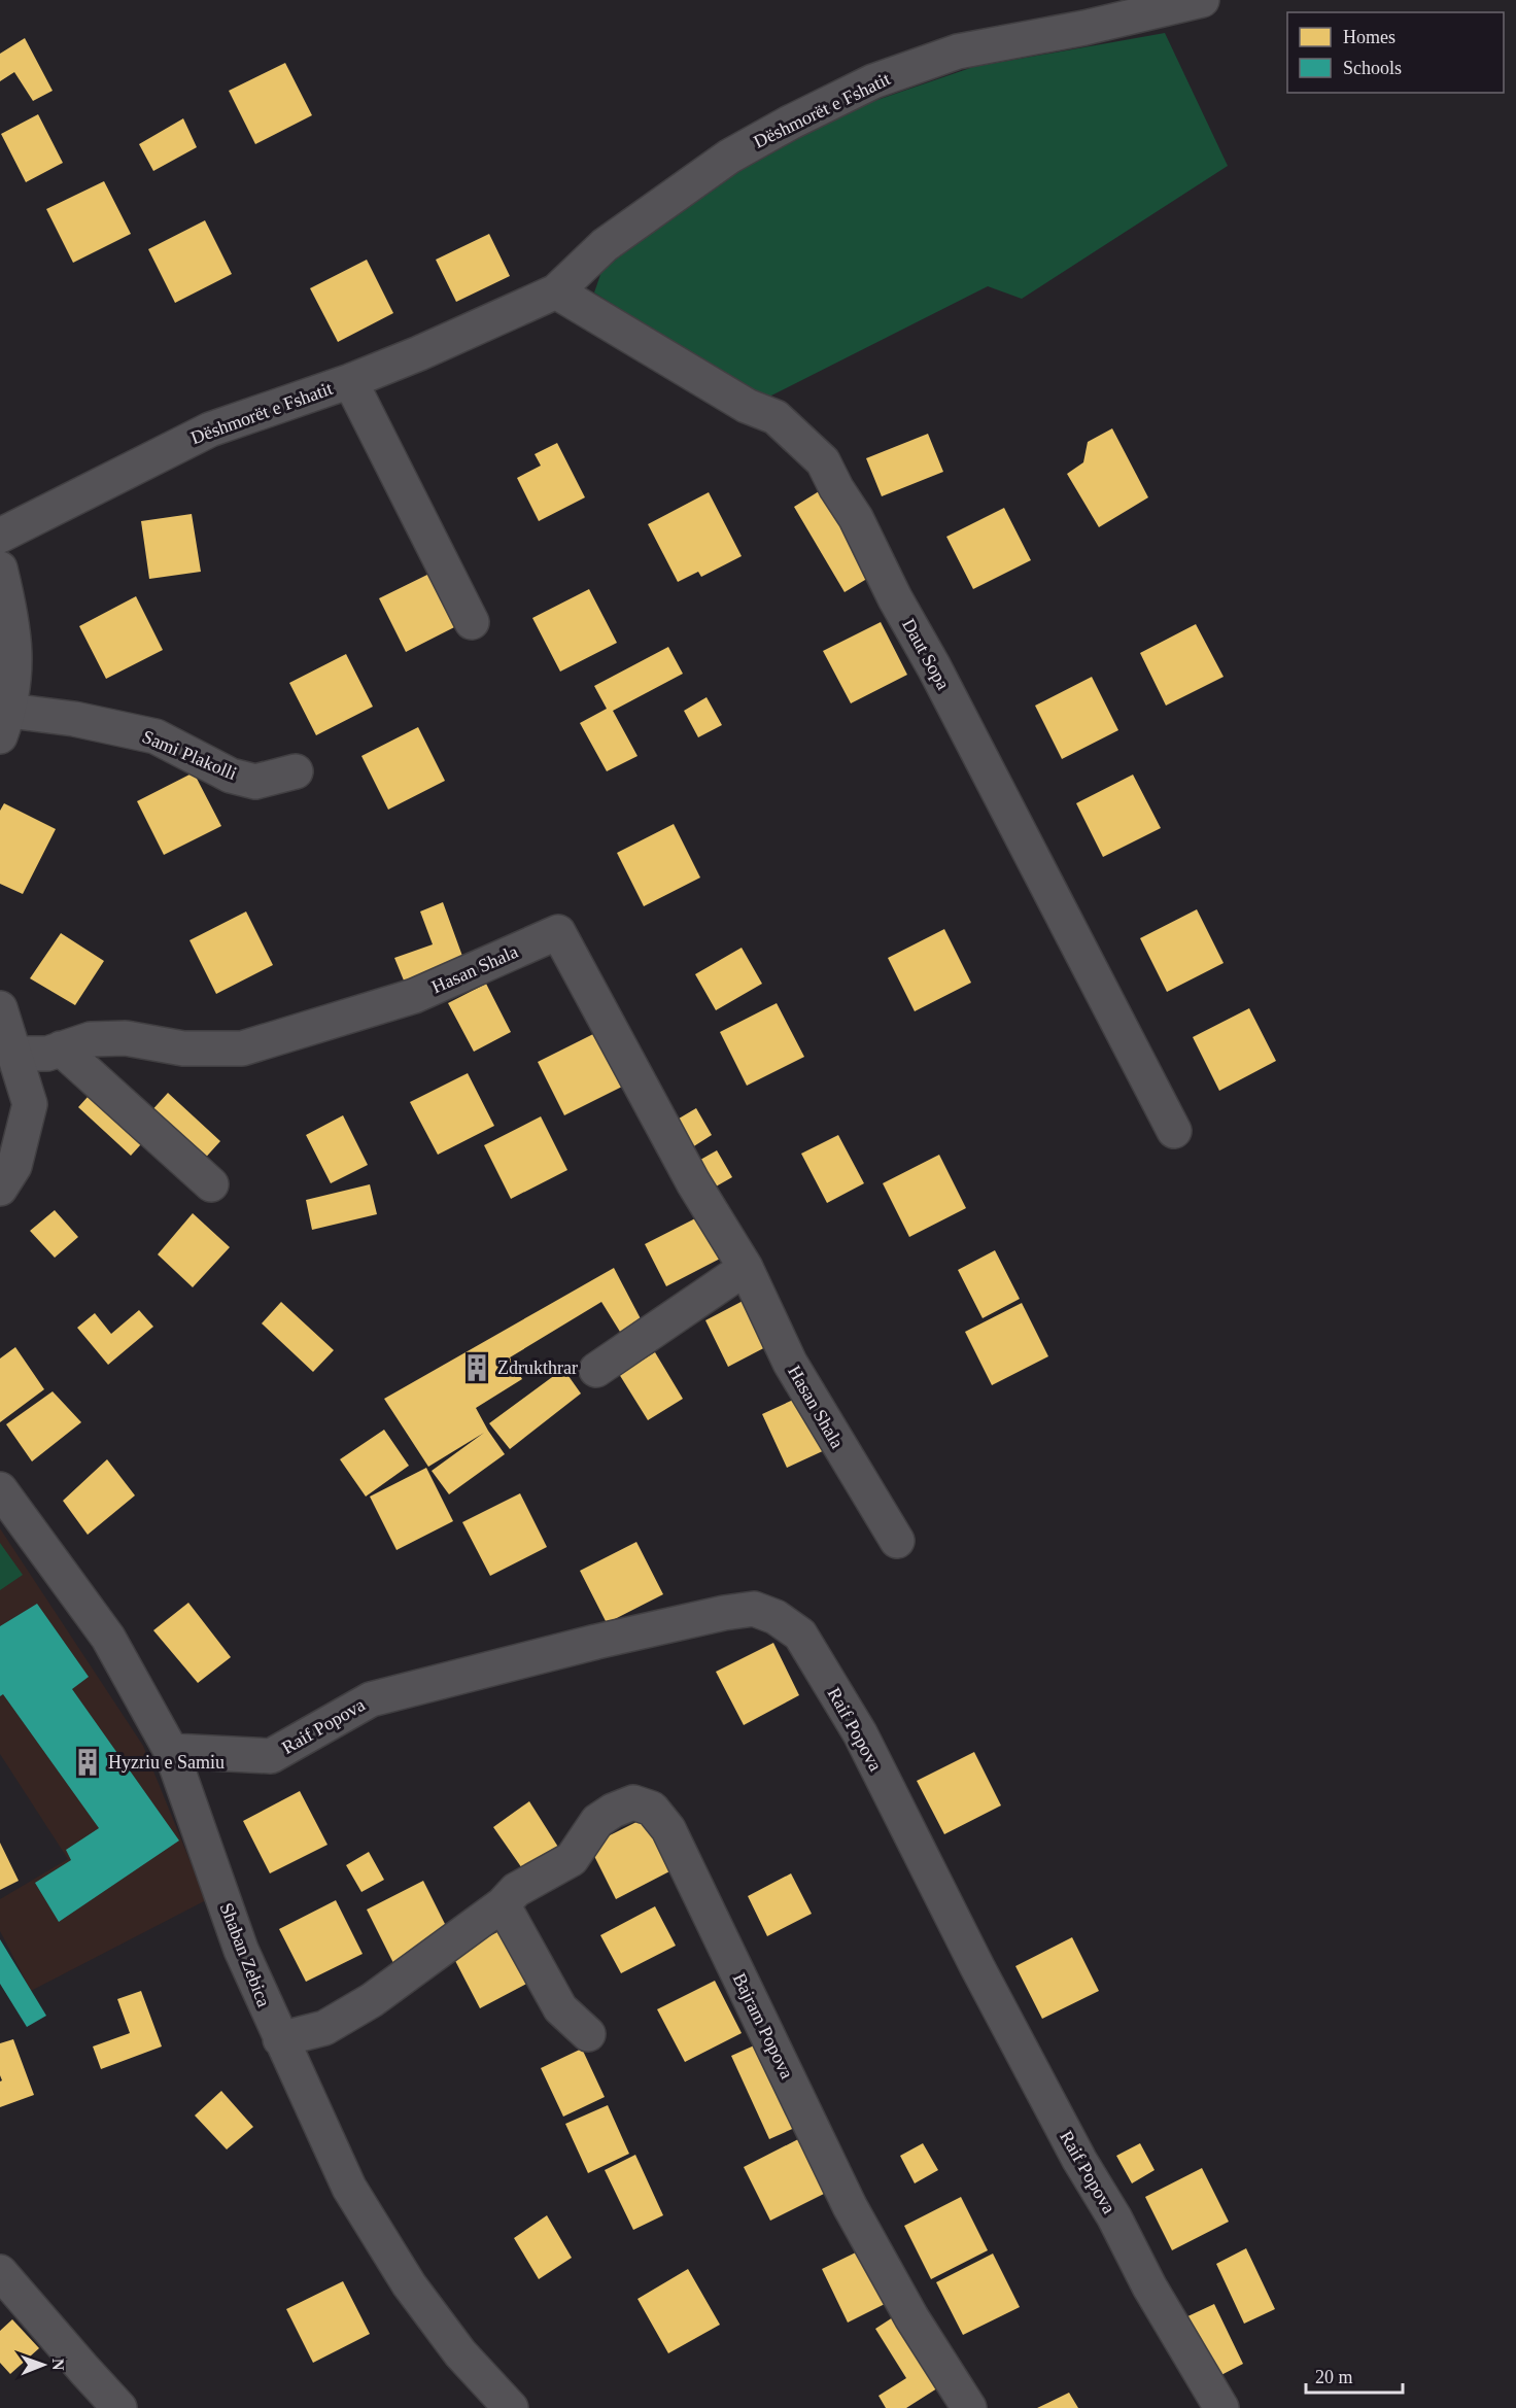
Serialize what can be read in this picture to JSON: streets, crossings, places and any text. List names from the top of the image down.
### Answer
{
  "streets": {
    "street": [
      "Dëshmorët e Fshatit",
      "Daut Sopa",
      "Sami Plakolli",
      "Hasan Shala",
      "Raif Popova",
      "Shaban Zebica",
      "Bajram Popova"
    ]
  },
  "crossings": [
    ["Dëshmorët e Fshatit", "Daut Sopa"],
    ["Raif Popova", "Shaban Zebica"],
    ["Shaban Zebica", "Bajram Popova"]
  ],
  "places": {
    "building": ["Zdrukthrar", "Hyzriu e Samiu"]
  },
  "legend": ["Homes", "Schools"],
  "scale_bar": "20 m",
  "north": "right"
}
